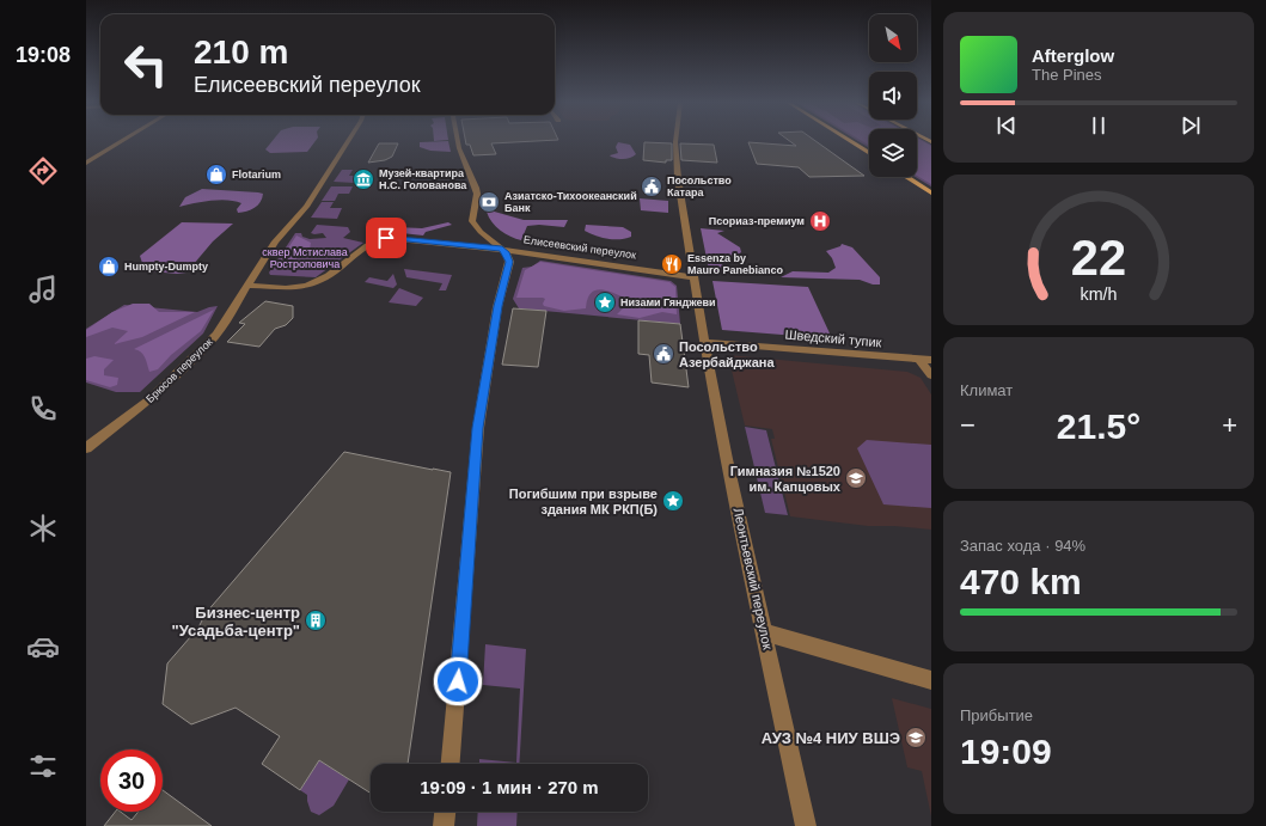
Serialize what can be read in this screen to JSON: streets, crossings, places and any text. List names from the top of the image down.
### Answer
{
  "streets": {
    "street": [
      "Елисеевский переулок",
      "Шведский тупик",
      "Брюсов переулок",
      "Леонтьевский переулок"
    ]
  },
  "crossings": [
    ["Елисеевский переулок", "Брюсов переулок"],
    ["Елисеевский переулок", "Леонтьевский переулок"],
    ["Шведский тупик", "Леонтьевский переулок"]
  ],
  "parks": ["сквер Мстислава Ростроповича"],
  "places": {
    "shop": ["Flotarium", "Humpty-Dumpty"],
    "museum": ["Музей-квартира Н.С. Голованова"],
    "public building": ["Посольство Катара", "Посольство Азербайджана"],
    "bank": ["Азиатско-Тихоокеанский Банк"],
    "hospital": ["Псориаз-премиум"],
    "restaurant": ["Essenza by Mauro Panebianco"],
    "place": ["Низами Гянджеви", "Погибшим при взрыве здания МК РКП(Б)"],
    "school or university": ["Гимназия №1520 им. Капцовых", "АУЗ №4 НИУ ВШЭ"],
    "building": ["Бизнес-центр \"Усадьба-центр\""]
  },
  "north": "bottom right",
  "page": {
    "tabs": "19:08",
    "turn": ["210 m", "Елисеевский переулок"],
    "song": ["Afterglow", "The Pines"],
    "tile": [
      "Климат",
      ["Запас хода · 94%", "470 km"],
      ["Прибытие", "19:09"]
    ],
    "heat": ["−", "21.5°", "+"],
    "limit": "30",
    "trip": "19:09 · 1 мин · 270 m",
    "gauge": ["22", "km/h"]
  }
}
